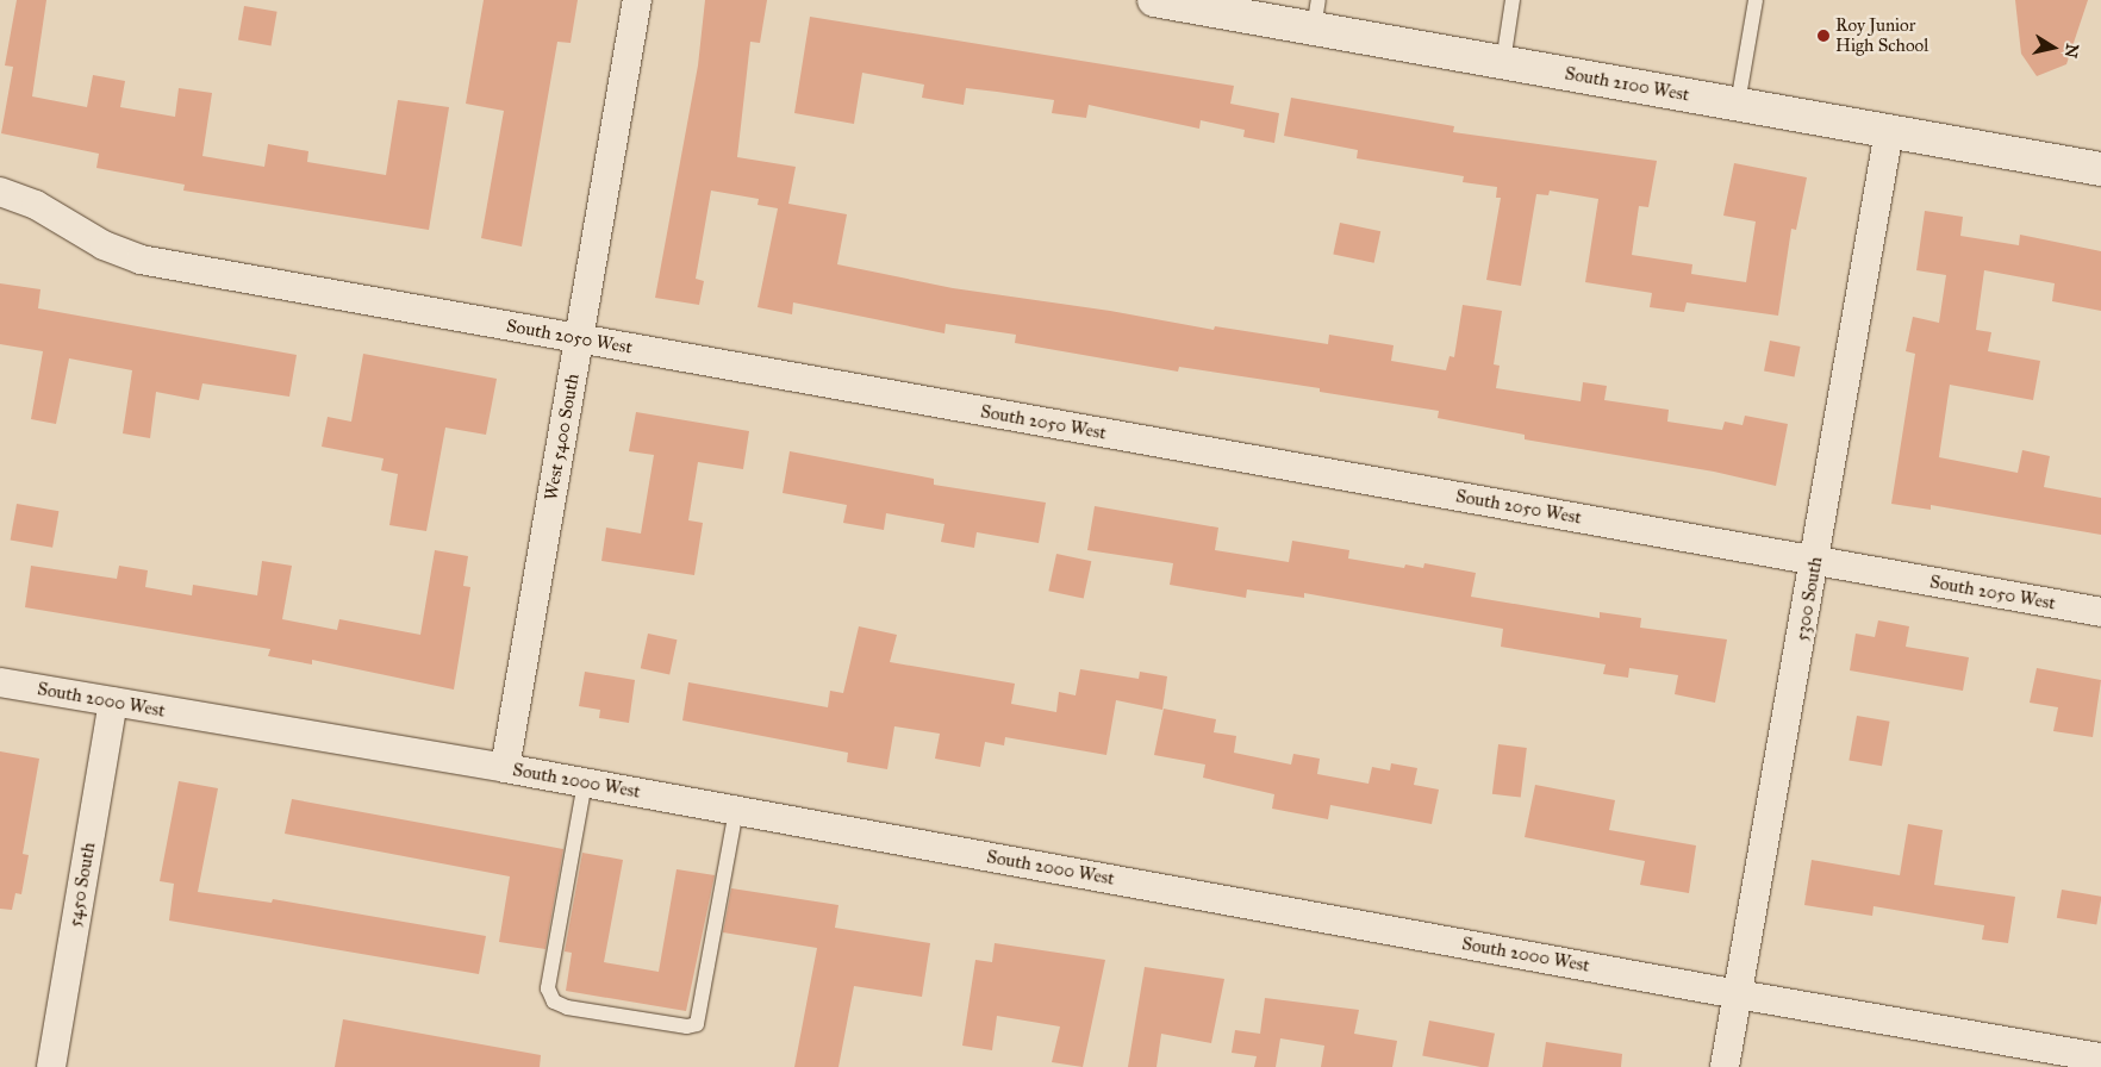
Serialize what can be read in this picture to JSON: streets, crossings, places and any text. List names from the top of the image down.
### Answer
{
  "streets": {
    "street": [
      "South 2100 West",
      "South 2050 West",
      "West 5400 South",
      "5300 South",
      "South 2000 West",
      "5450 South"
    ]
  },
  "crossings": [
    ["South 2100 West", "5300 South"],
    ["South 2050 West", "West 5400 South"],
    ["South 2050 West", "5300 South"],
    ["West 5400 South", "South 2000 West"],
    ["5300 South", "South 2000 West"],
    ["South 2000 West", "5450 South"]
  ],
  "places": ["Roy Junior High School"],
  "north": "right"
}
